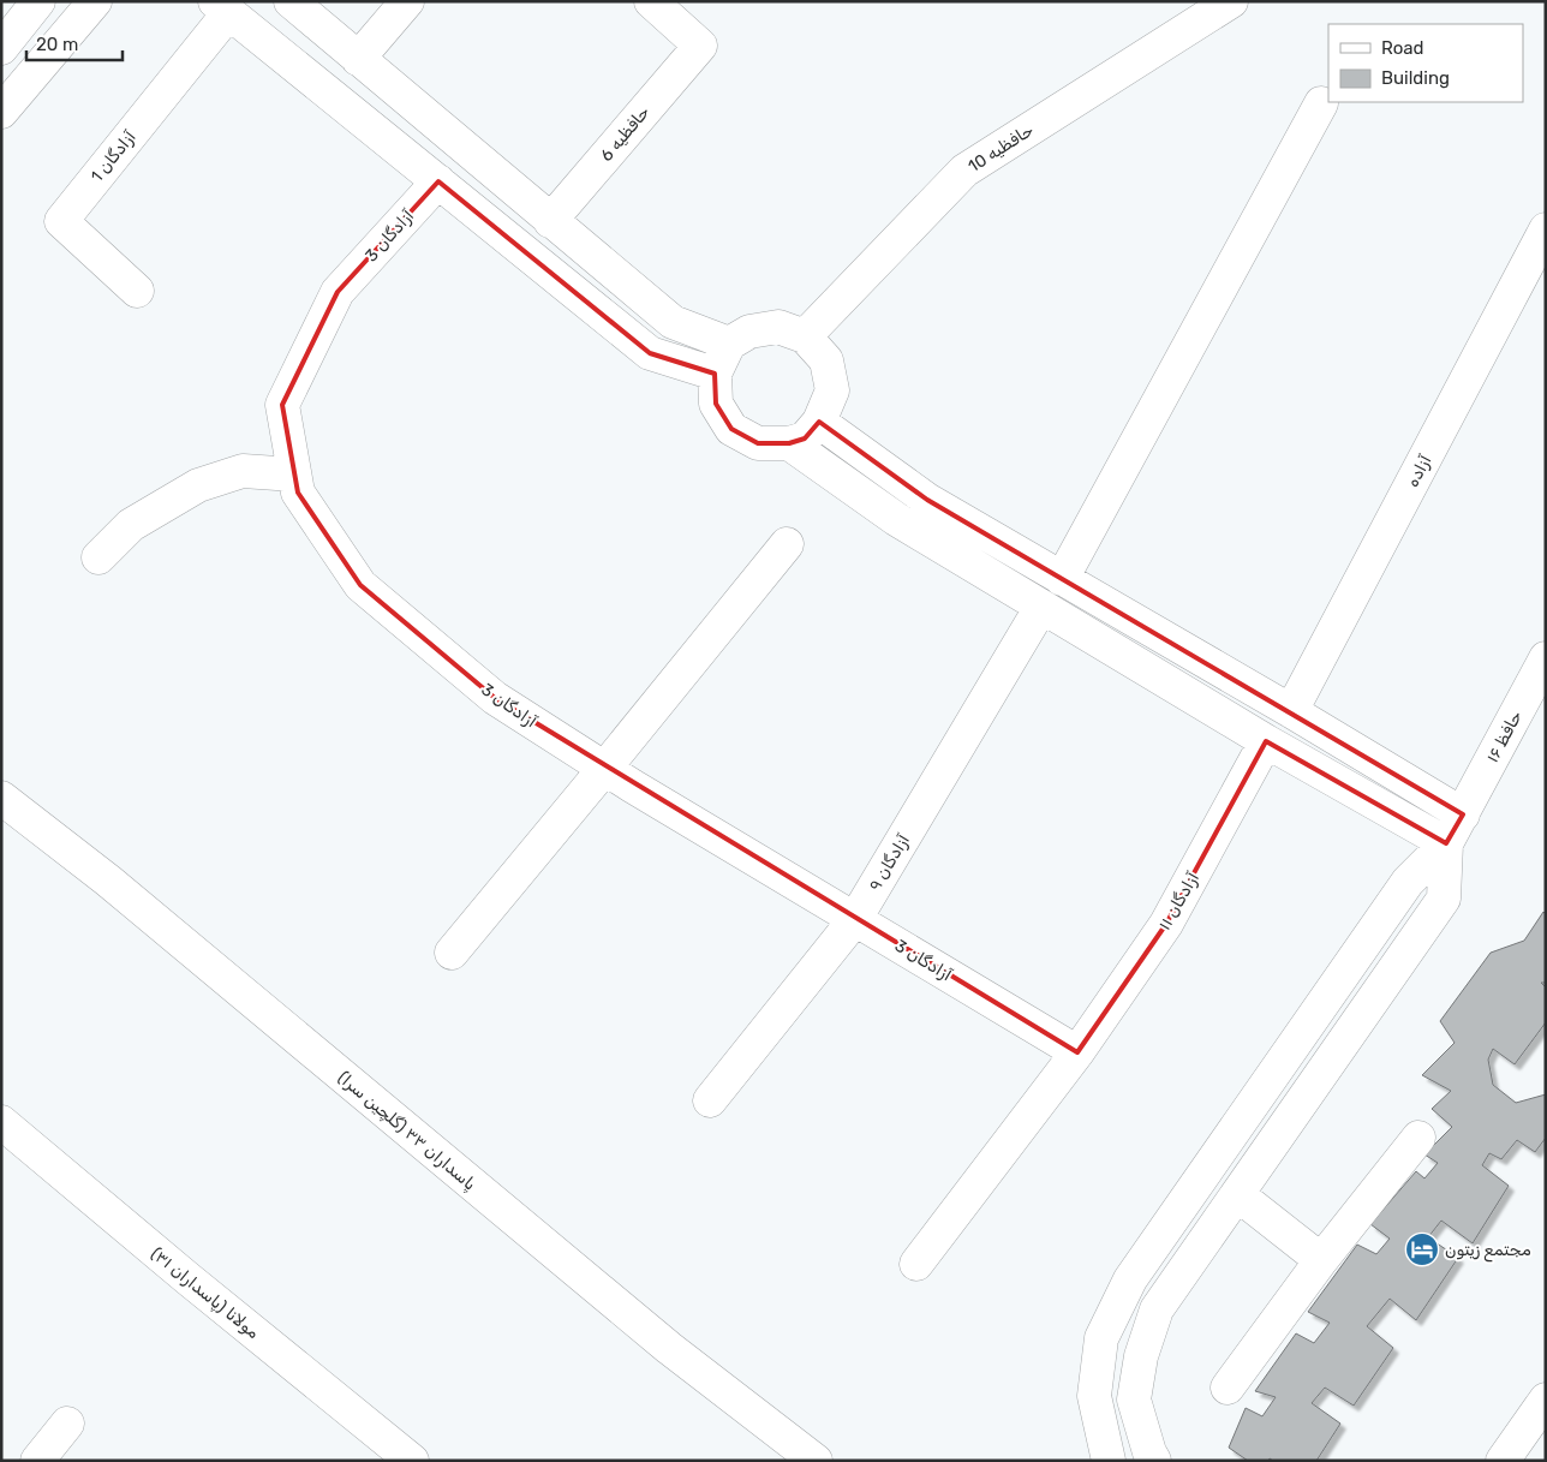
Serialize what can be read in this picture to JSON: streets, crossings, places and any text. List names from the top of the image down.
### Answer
{
  "streets": {
    "street": [
      "حافظیه 6",
      "حافظیه 10",
      "آزادگان 1",
      "آزادگان 3",
      "آزاده",
      "حافظ ۱۶",
      "آزادگان ۹",
      "آزادگان ۱۱",
      "پاسداران ۳۳ (گلچین سرا)",
      "مولانا (پاسداران ۳۱)"
    ]
  },
  "crossings": [
    ["آزادگان 3", "آزادگان ۹"],
    ["آزادگان 3", "آزادگان ۱۱"]
  ],
  "places": {
    "hotel": ["مجتمع زیتون"]
  },
  "legend": ["Road", "Building"],
  "scale_bar": "20 m"
}
